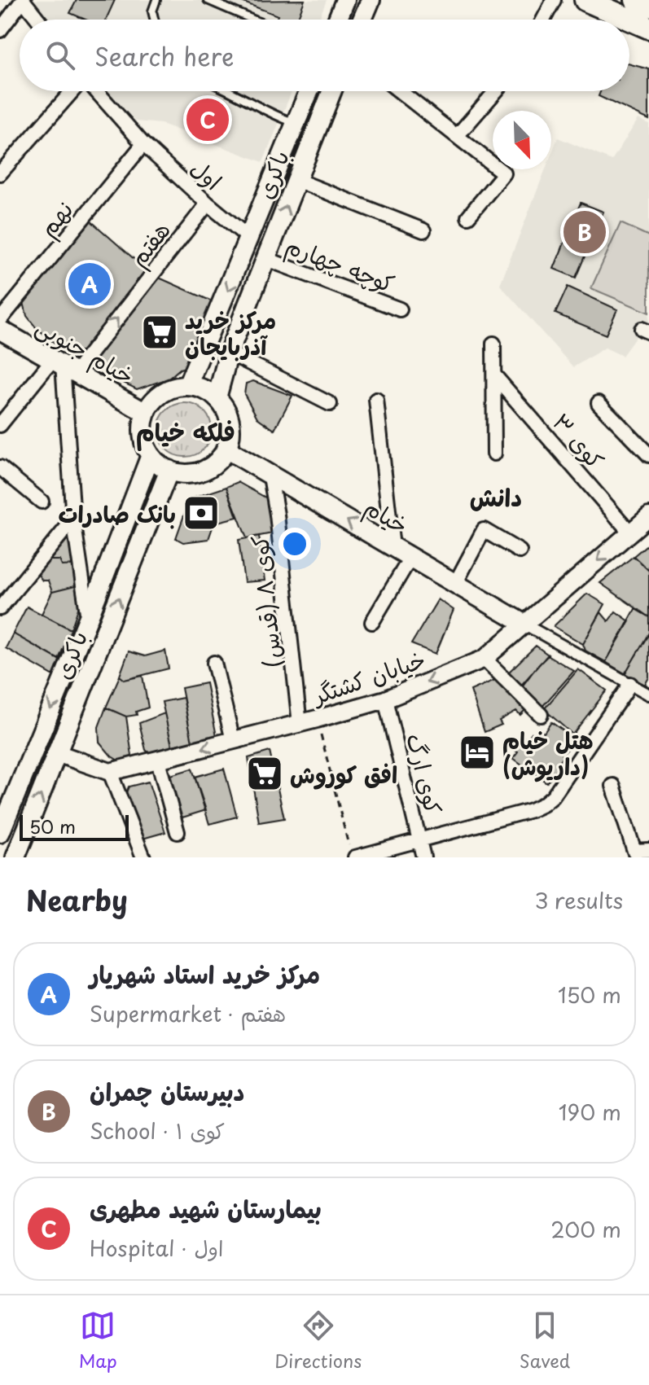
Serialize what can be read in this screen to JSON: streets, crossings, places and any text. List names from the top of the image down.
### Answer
{
  "streets": {
    "main road": ["باکری", "خیام جنوبی", "خیام"],
    "street": [
      "اول",
      "نهم",
      "هفتم",
      "کوچه چهارم",
      "کوی ۳",
      "کوی ۸ (قدس)",
      "خیابان کشتگر",
      "کوی ارگ"
    ]
  },
  "crossings": [
    ["اول", "باکری"],
    ["اول", "نهم"],
    ["اول", "هفتم"],
    ["باکری", "کوچه چهارم"],
    ["باکری", "خیام جنوبی"],
    ["باکری", "خیام"],
    ["هفتم", "خیام جنوبی"],
    ["خیام جنوبی", "خیام"],
    ["کوی ۳", "خیابان کشتگر"],
    ["خیام", "کوی ۸ (قدس)"],
    ["خیام", "خیابان کشتگر"],
    ["کوی ۸ (قدس)", "خیابان کشتگر"],
    ["خیابان کشتگر", "کوی ارگ"]
  ],
  "one_way": ["هفتم", "خیام", "خیابان کشتگر"],
  "districts": ["فلکه خیام", "دانش"],
  "places": {
    "supermarket": ["مرکز خرید آذربایجان", "افق کوروش"],
    "bank": ["بانک صادرات"],
    "hotel": ["هتل خیام (داریوش)"]
  },
  "scale_bar": "50 m",
  "north": "bottom right",
  "page": {
    "search": "Search here",
    "pins": ["C", "B", "A"],
    "scale": "50 m",
    "heading": ["Nearby", "3 results"],
    "list": [
      {
        "mark": "A",
        "name": "مرکز خرید استاد شهریار",
        "note": "Supermarket · هفتم",
        "value": "150 m"
      },
      {
        "mark": "B",
        "name": "دبیرستان چمران",
        "note": "School · کوی ۱",
        "value": "190 m"
      },
      {
        "mark": "C",
        "name": "بیمارستان شهید مطهری",
        "note": "Hospital · اول",
        "value": "200 m"
      }
    ],
    "nav": ["Map", "Directions", "Saved"]
  }
}
